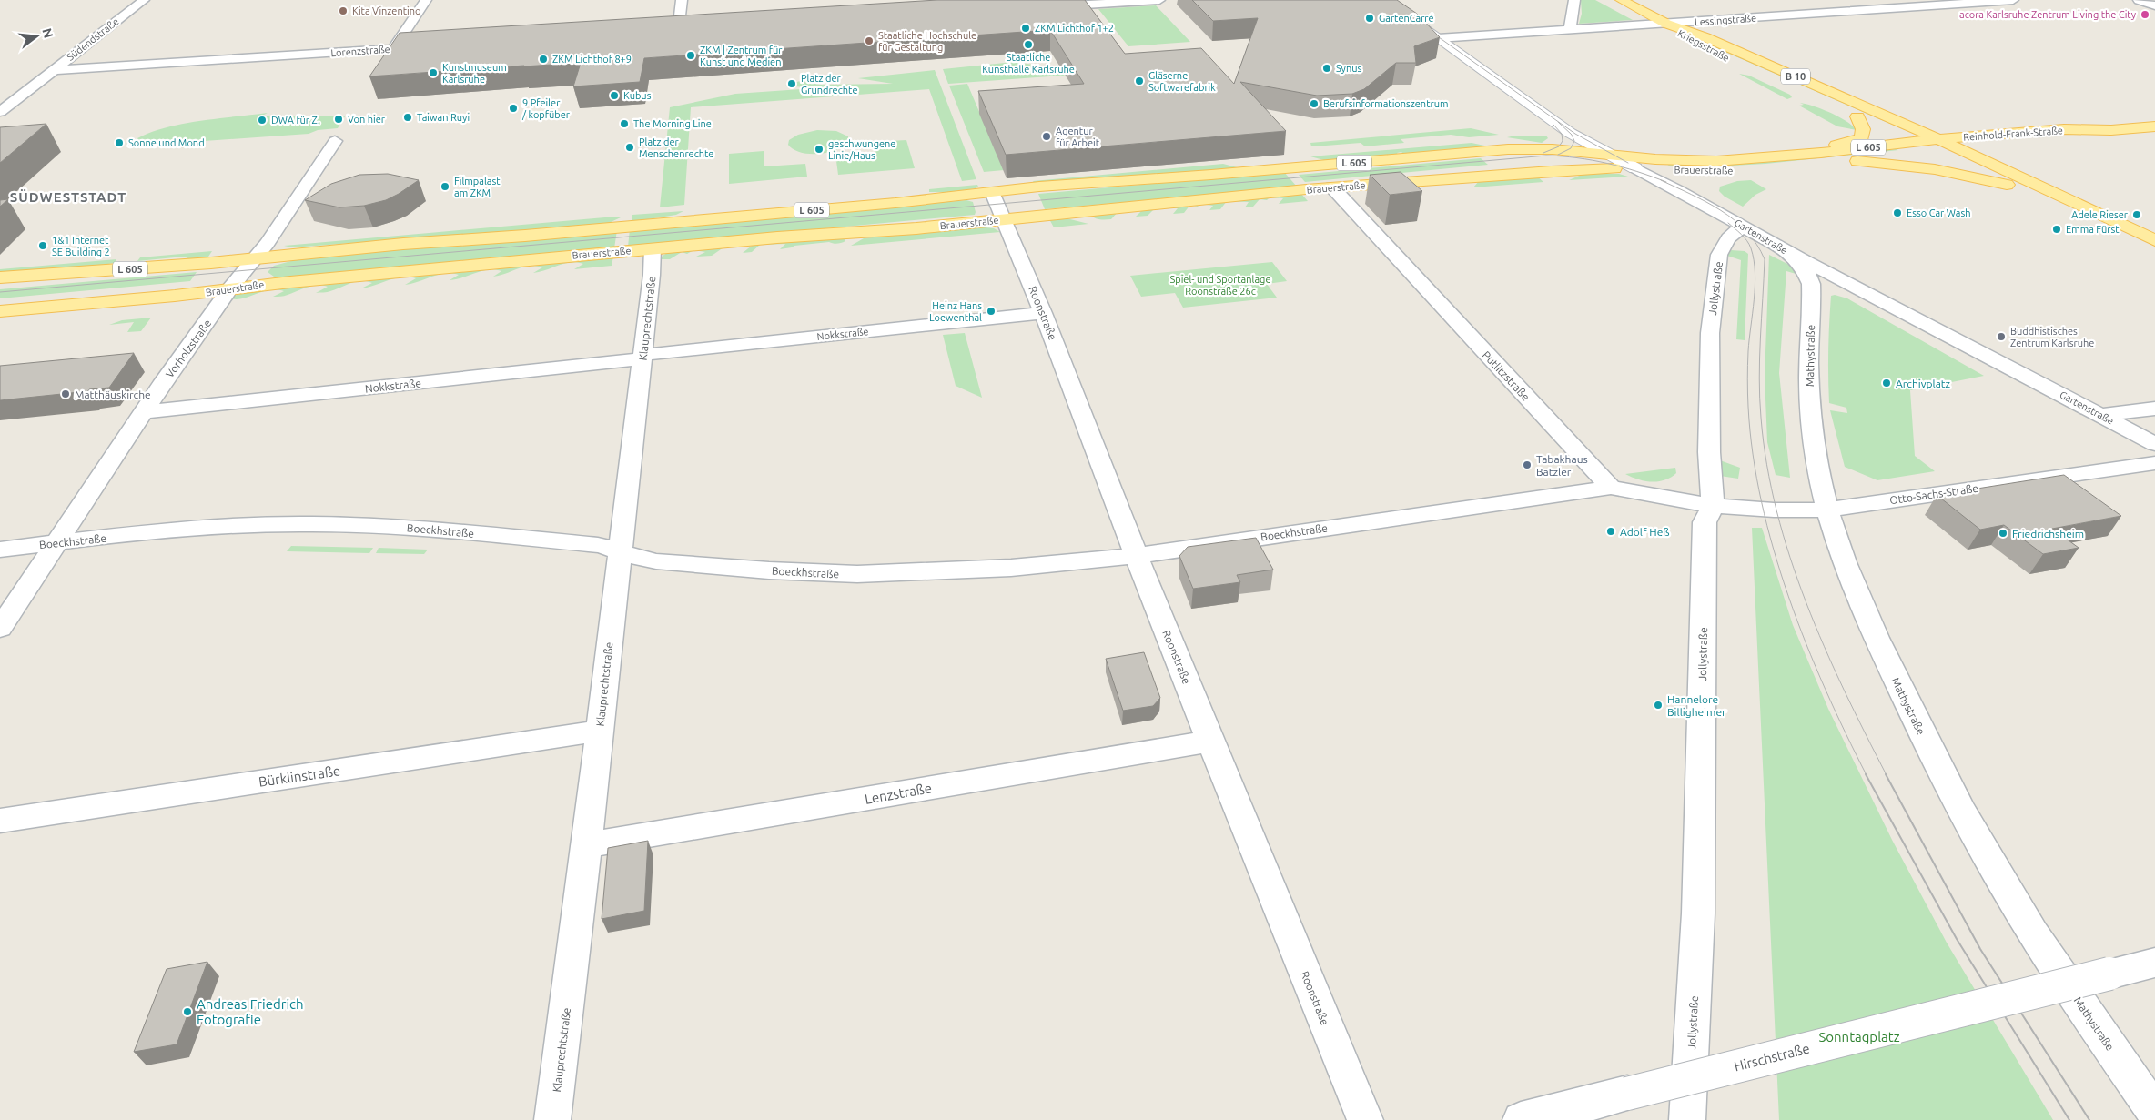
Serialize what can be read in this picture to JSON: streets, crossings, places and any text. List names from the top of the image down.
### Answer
{
  "streets": {
    "main road": [
      "Kriegsstraße",
      "B 10",
      "Reinhold-Frank-Straße",
      "L 605",
      "Brauerstraße"
    ],
    "street": [
      "Lessingstraße",
      "Südendstraße",
      "Lorenzstraße",
      "Gartenstraße",
      "Jollystraße",
      "Roonstraße",
      "Klauprechtstraße",
      "Nokkstraße",
      "Vorholzstraße",
      "Mathystraße",
      "Putlitzstraße",
      "Otto-Sachs-Straße",
      "Boeckhstraße",
      "Bürklinstraße",
      "Lenzstraße",
      "Hirschstraße"
    ]
  },
  "crossings": [
    ["Lessingstraße", "Kriegsstraße"],
    ["Lessingstraße", "B 10"],
    ["Lessingstraße", "Gartenstraße"],
    ["Südendstraße", "Lorenzstraße"],
    ["Kriegsstraße", "B 10"],
    ["Kriegsstraße", "Reinhold-Frank-Straße"],
    ["Kriegsstraße", "Brauerstraße"],
    ["Reinhold-Frank-Straße", "Brauerstraße"],
    ["Brauerstraße", "Gartenstraße"],
    ["Brauerstraße", "Roonstraße"],
    ["Brauerstraße", "Klauprechtstraße"],
    ["Brauerstraße", "Vorholzstraße"],
    ["Brauerstraße", "Putlitzstraße"],
    ["Gartenstraße", "Jollystraße"],
    ["Gartenstraße", "Mathystraße"],
    ["Jollystraße", "Otto-Sachs-Straße"],
    ["Roonstraße", "Nokkstraße"],
    ["Roonstraße", "Boeckhstraße"],
    ["Roonstraße", "Lenzstraße"],
    ["Klauprechtstraße", "Nokkstraße"],
    ["Klauprechtstraße", "Boeckhstraße"],
    ["Klauprechtstraße", "Bürklinstraße"],
    ["Klauprechtstraße", "Lenzstraße"],
    ["Nokkstraße", "Vorholzstraße"],
    ["Vorholzstraße", "Boeckhstraße"],
    ["Mathystraße", "Otto-Sachs-Straße"],
    ["Putlitzstraße", "Boeckhstraße"]
  ],
  "districts": ["SÜDWESTSTADT"],
  "parks": ["Spiel- und Sportanlage Roonstraße 26c", "Sonntagplatz"],
  "places": [
    "Kita Vinzentino",
    "acora Karlsruhe Zentrum Living the City",
    "GartenCarré",
    "ZKM Lichthof 1+2",
    "Staatliche Hochschule für Gestaltung",
    "Staatliche Kunsthalle Karlsruhe",
    "ZKM | Zentrum für Kunst und Medien",
    "ZKM Lichthof 8+9",
    "Synus",
    "Kunstmuseum Karlsruhe",
    "Gläserne Softwarefabrik",
    "Platz der Grundrechte",
    "Kubus",
    "Berufsinformationszentrum",
    "9 Pfeiler / kopfüber",
    "Taiwan Ruyi",
    "Von hier",
    "DWA für Z.",
    "The Morning Line",
    "Agentur für Arbeit",
    "Sonne und Mond",
    "Platz der Menschenrechte",
    "geschwungene Linie/Haus",
    "Filmpalast am ZKM",
    "Esso Car Wash",
    "Adele Rieser",
    "Emma Fürst",
    "1&1 Internet SE Building 2",
    "Heinz Hans Loewenthal",
    "Buddhistisches Zentrum Karlsruhe",
    "Archivplatz",
    "Matthäuskirche",
    "Tabakhaus Batzler",
    "Adolf Heß",
    "Friedrichsheim",
    "Hannelore Billigheimer",
    "Andreas Friedrich Fotografie"
  ],
  "north": "right"
}
